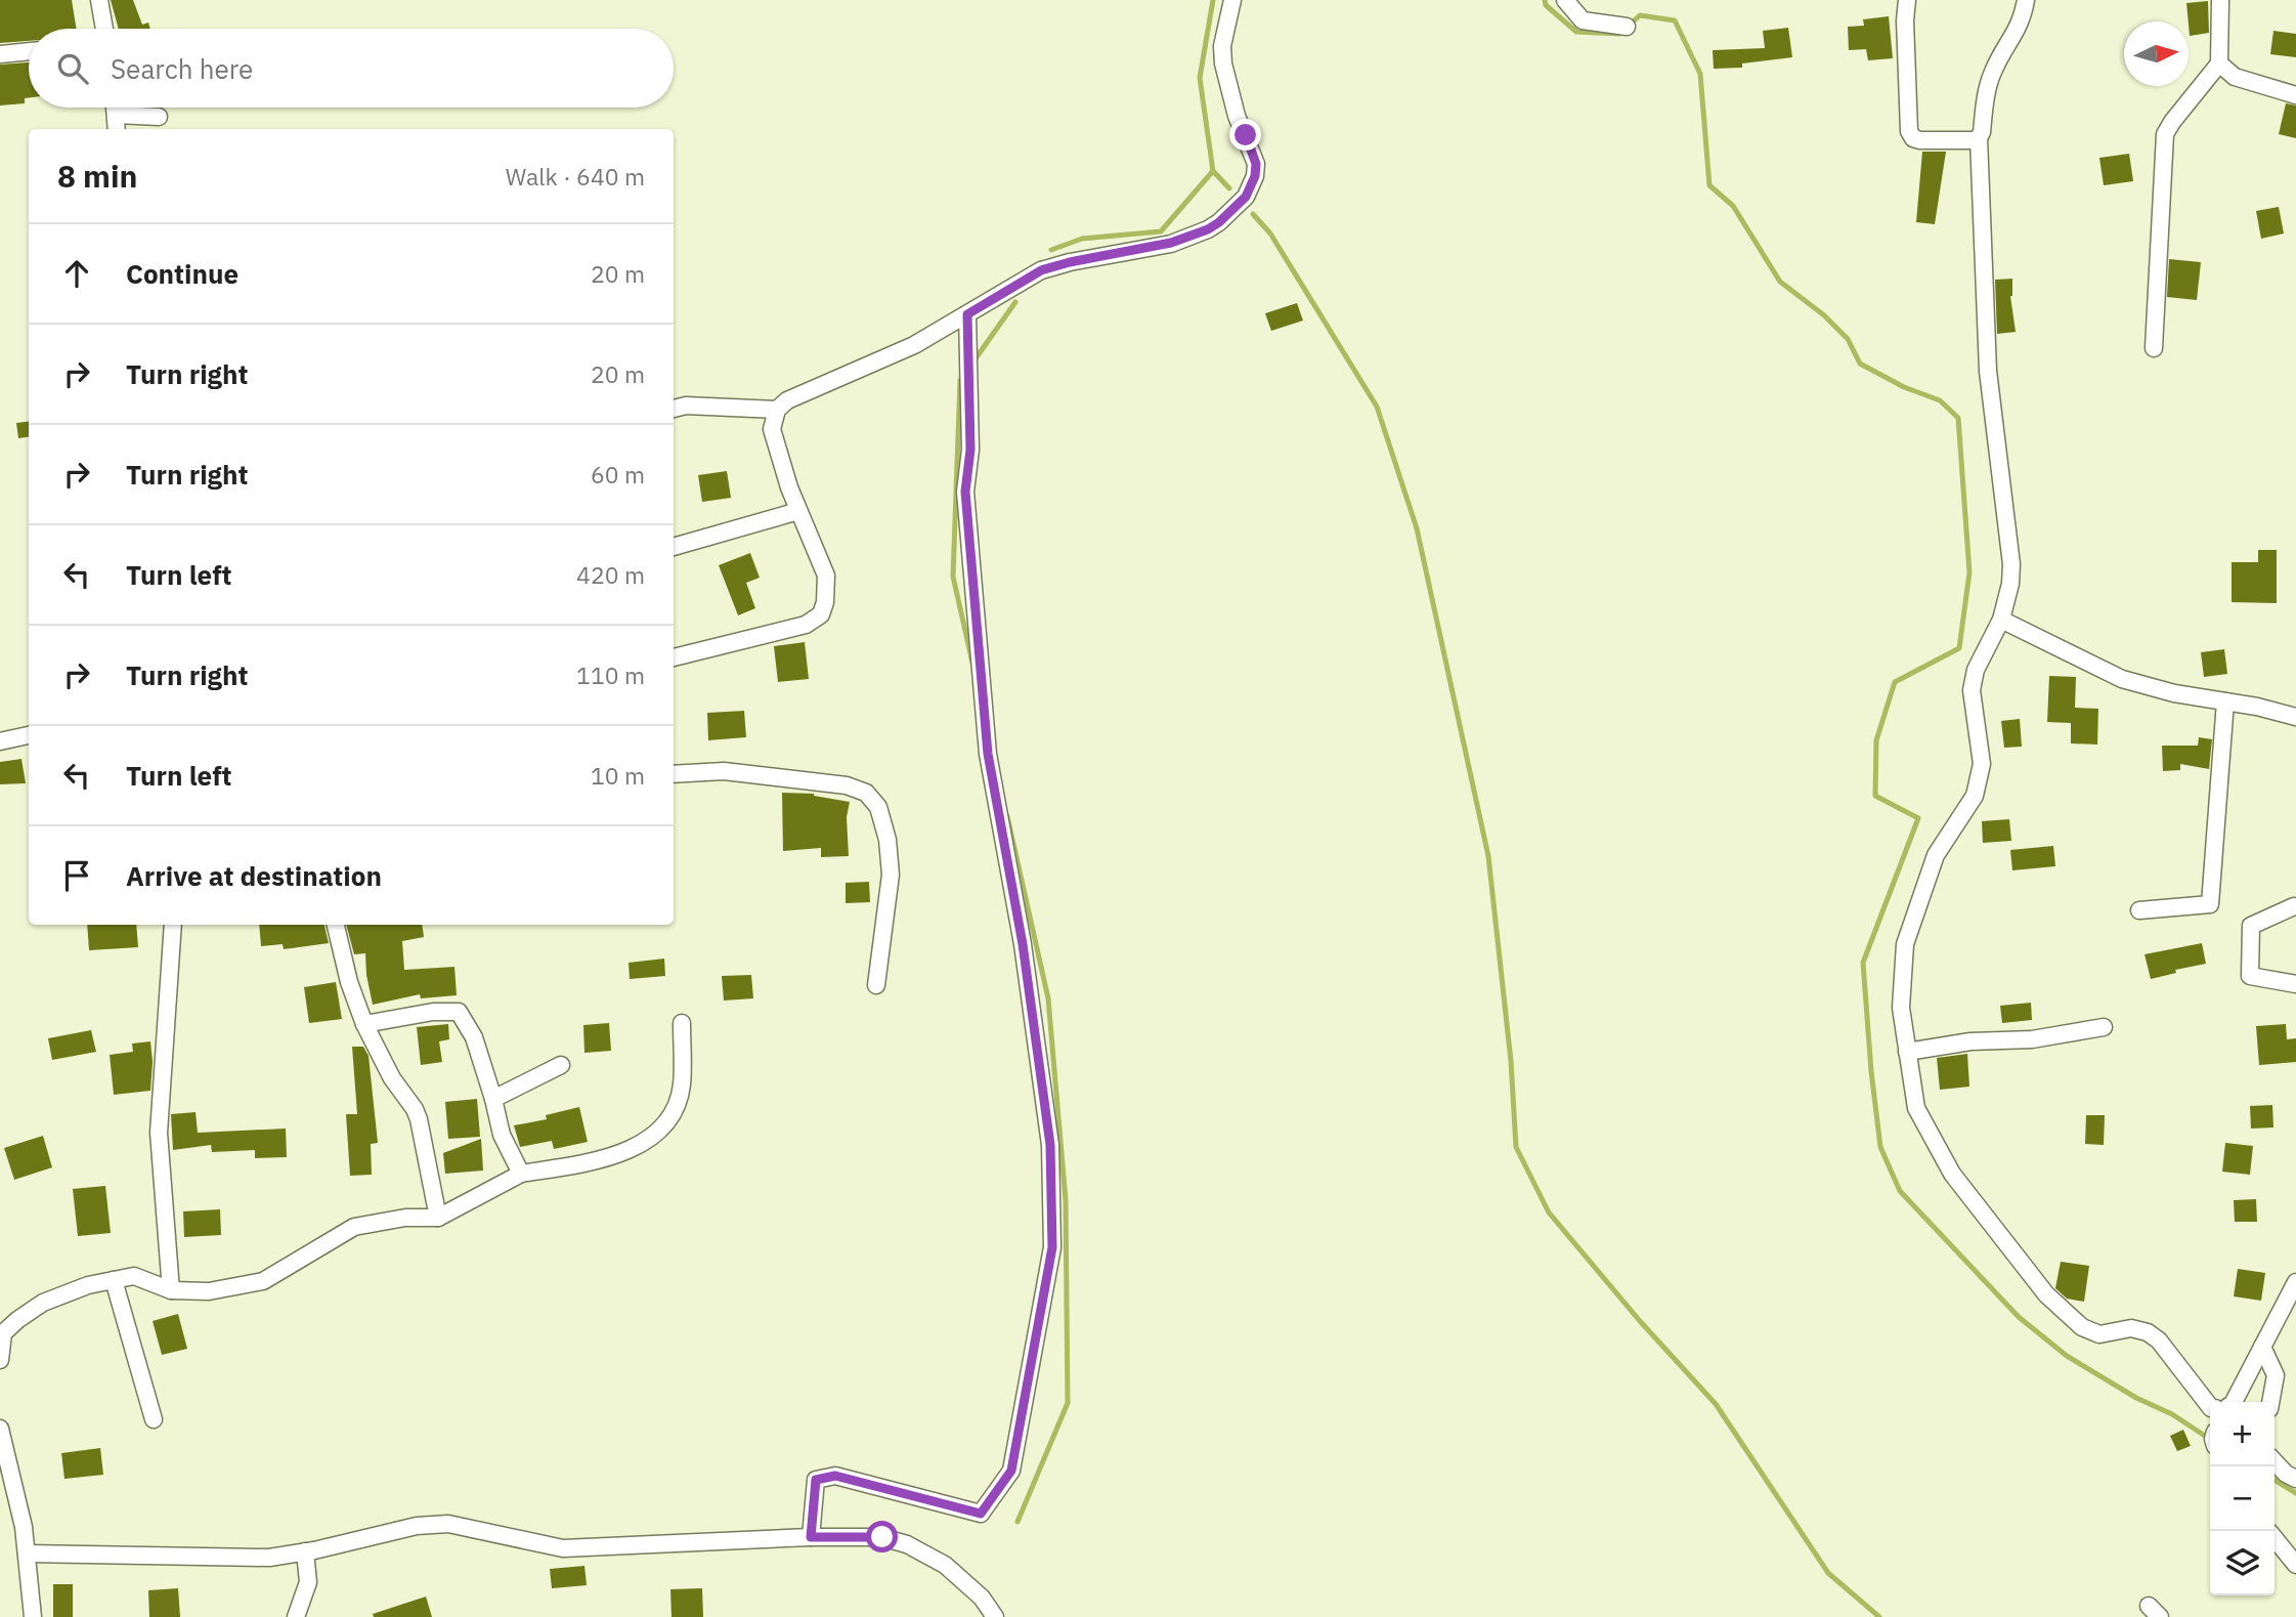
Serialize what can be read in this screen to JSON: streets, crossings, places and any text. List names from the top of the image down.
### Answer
{
  "north": "right",
  "page": {
    "search": "Search here",
    "heading": ["8 min", "Walk · 640 m"],
    "list": [
      ["Continue", "20 m"],
      ["Turn right", "20 m"],
      ["Turn right", "60 m"],
      ["Turn left", "420 m"],
      ["Turn right", "110 m"],
      ["Turn left", "10 m"],
      "Arrive at destination"
    ],
    "map_buttons": ["+", "−"]
  }
}
